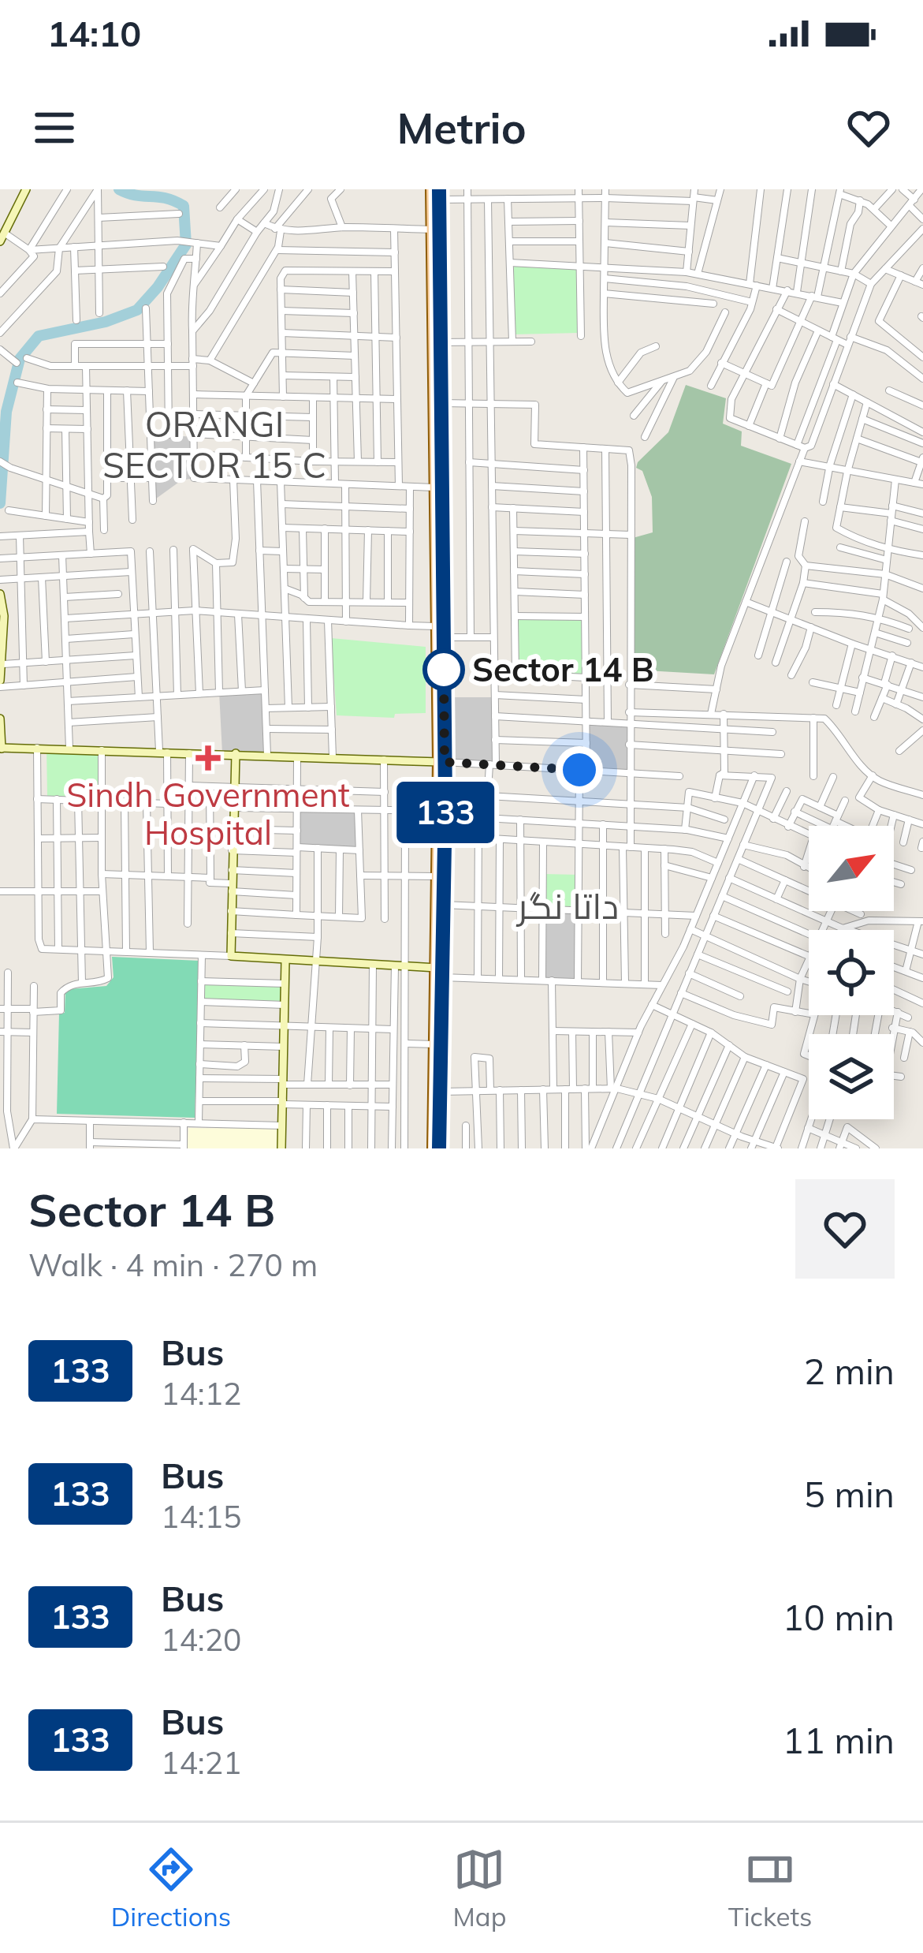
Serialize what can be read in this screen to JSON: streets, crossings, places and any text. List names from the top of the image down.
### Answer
{
  "districts": ["ORANGI SECTOR 15 C", "داتا نگر"],
  "places": {
    "other": ["Sector 14 B"],
    "health": ["Sindh Government Hospital"]
  },
  "lines": ["bus line 133"],
  "north": "top right",
  "page": {
    "status": "14:10",
    "header": "Metrio",
    "on_map": "133",
    "heading": ["Sector 14 B", "Walk · 4 min · 270 m"],
    "list": [
      {
        "mark": "133",
        "name": "Bus",
        "note": "14:12",
        "value": "2 min"
      },
      {
        "mark": "133",
        "name": "Bus",
        "note": "14:15",
        "value": "5 min"
      },
      {
        "mark": "133",
        "name": "Bus",
        "note": "14:20",
        "value": "10 min"
      },
      {
        "mark": "133",
        "name": "Bus",
        "note": "14:21",
        "value": "11 min"
      }
    ],
    "tabs": ["Directions", "Map", "Tickets"]
  }
}
